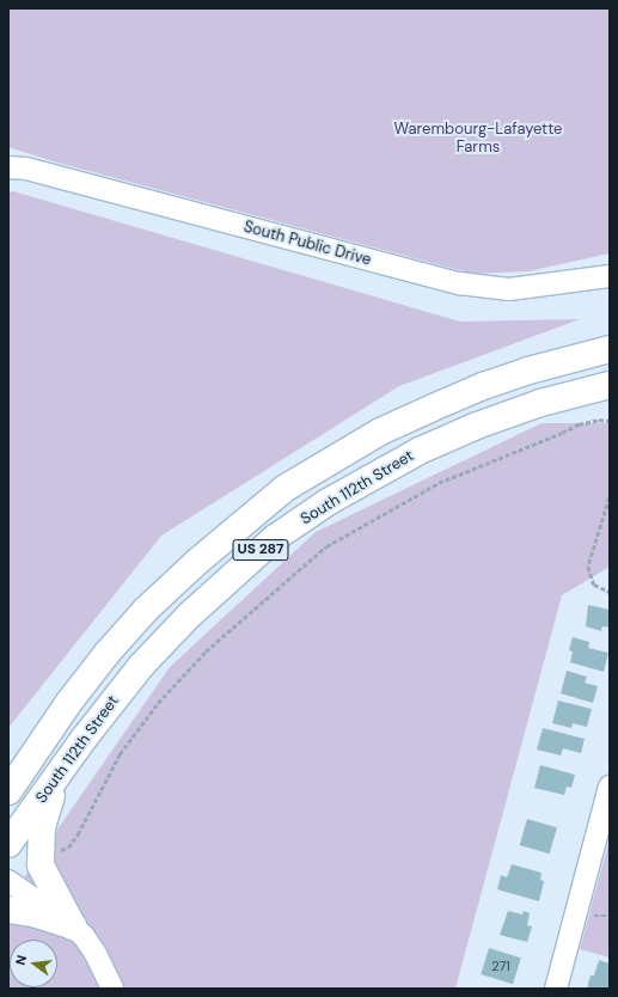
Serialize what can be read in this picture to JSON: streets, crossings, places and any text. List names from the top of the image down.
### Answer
{
  "streets": {
    "main road": ["South 112th Street", "US 287"],
    "street": ["South Public Drive"]
  },
  "parks": ["Warembourg-Lafayette Farms"],
  "house_numbers": ["271"],
  "north": "left"
}
